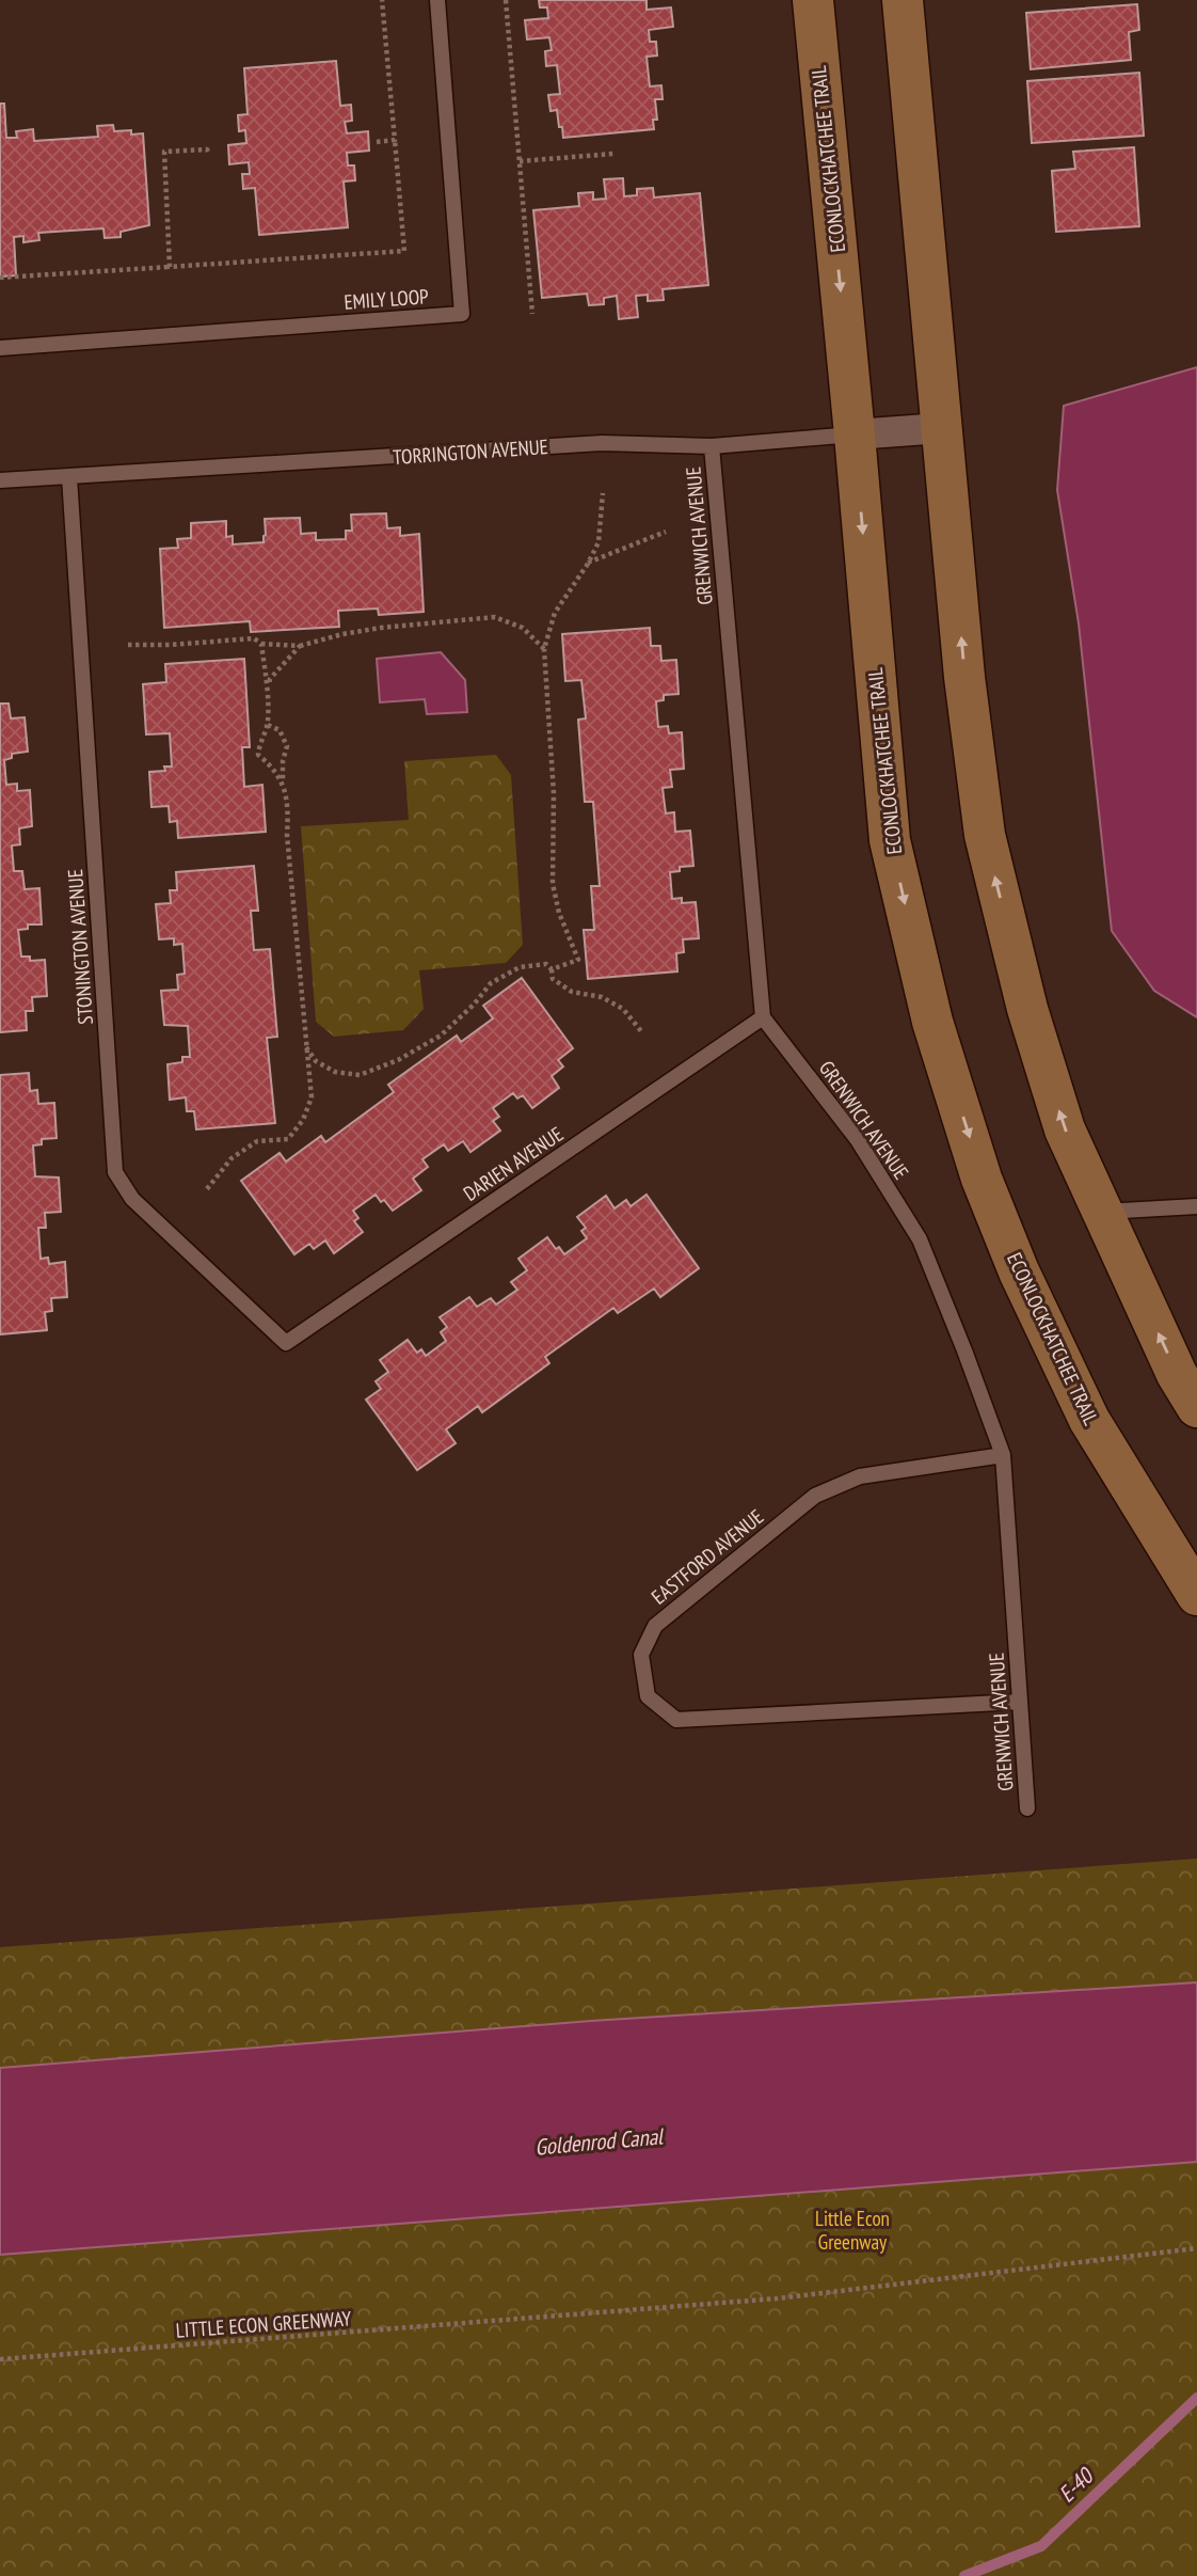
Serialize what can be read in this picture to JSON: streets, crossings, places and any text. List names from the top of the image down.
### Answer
{
  "streets": {
    "street": ["ECONLOCKHATCHEE TRAIL", "TORRINGTON AVENUE"],
    "lane": [
      "EMILY LOOP",
      "GRENWICH AVENUE",
      "STONINGTON AVENUE",
      "DARIEN AVENUE",
      "EASTFORD AVENUE"
    ],
    "path": ["LITTLE ECON GREENWAY"]
  },
  "crossings": [
    ["ECONLOCKHATCHEE TRAIL", "TORRINGTON AVENUE"],
    ["TORRINGTON AVENUE", "GRENWICH AVENUE"],
    ["TORRINGTON AVENUE", "STONINGTON AVENUE"],
    ["GRENWICH AVENUE", "DARIEN AVENUE"],
    ["GRENWICH AVENUE", "EASTFORD AVENUE"],
    ["STONINGTON AVENUE", "DARIEN AVENUE"]
  ],
  "water": ["Goldenrod Canal", "E-40"],
  "parks": ["Little Econ Greenway"]
}
